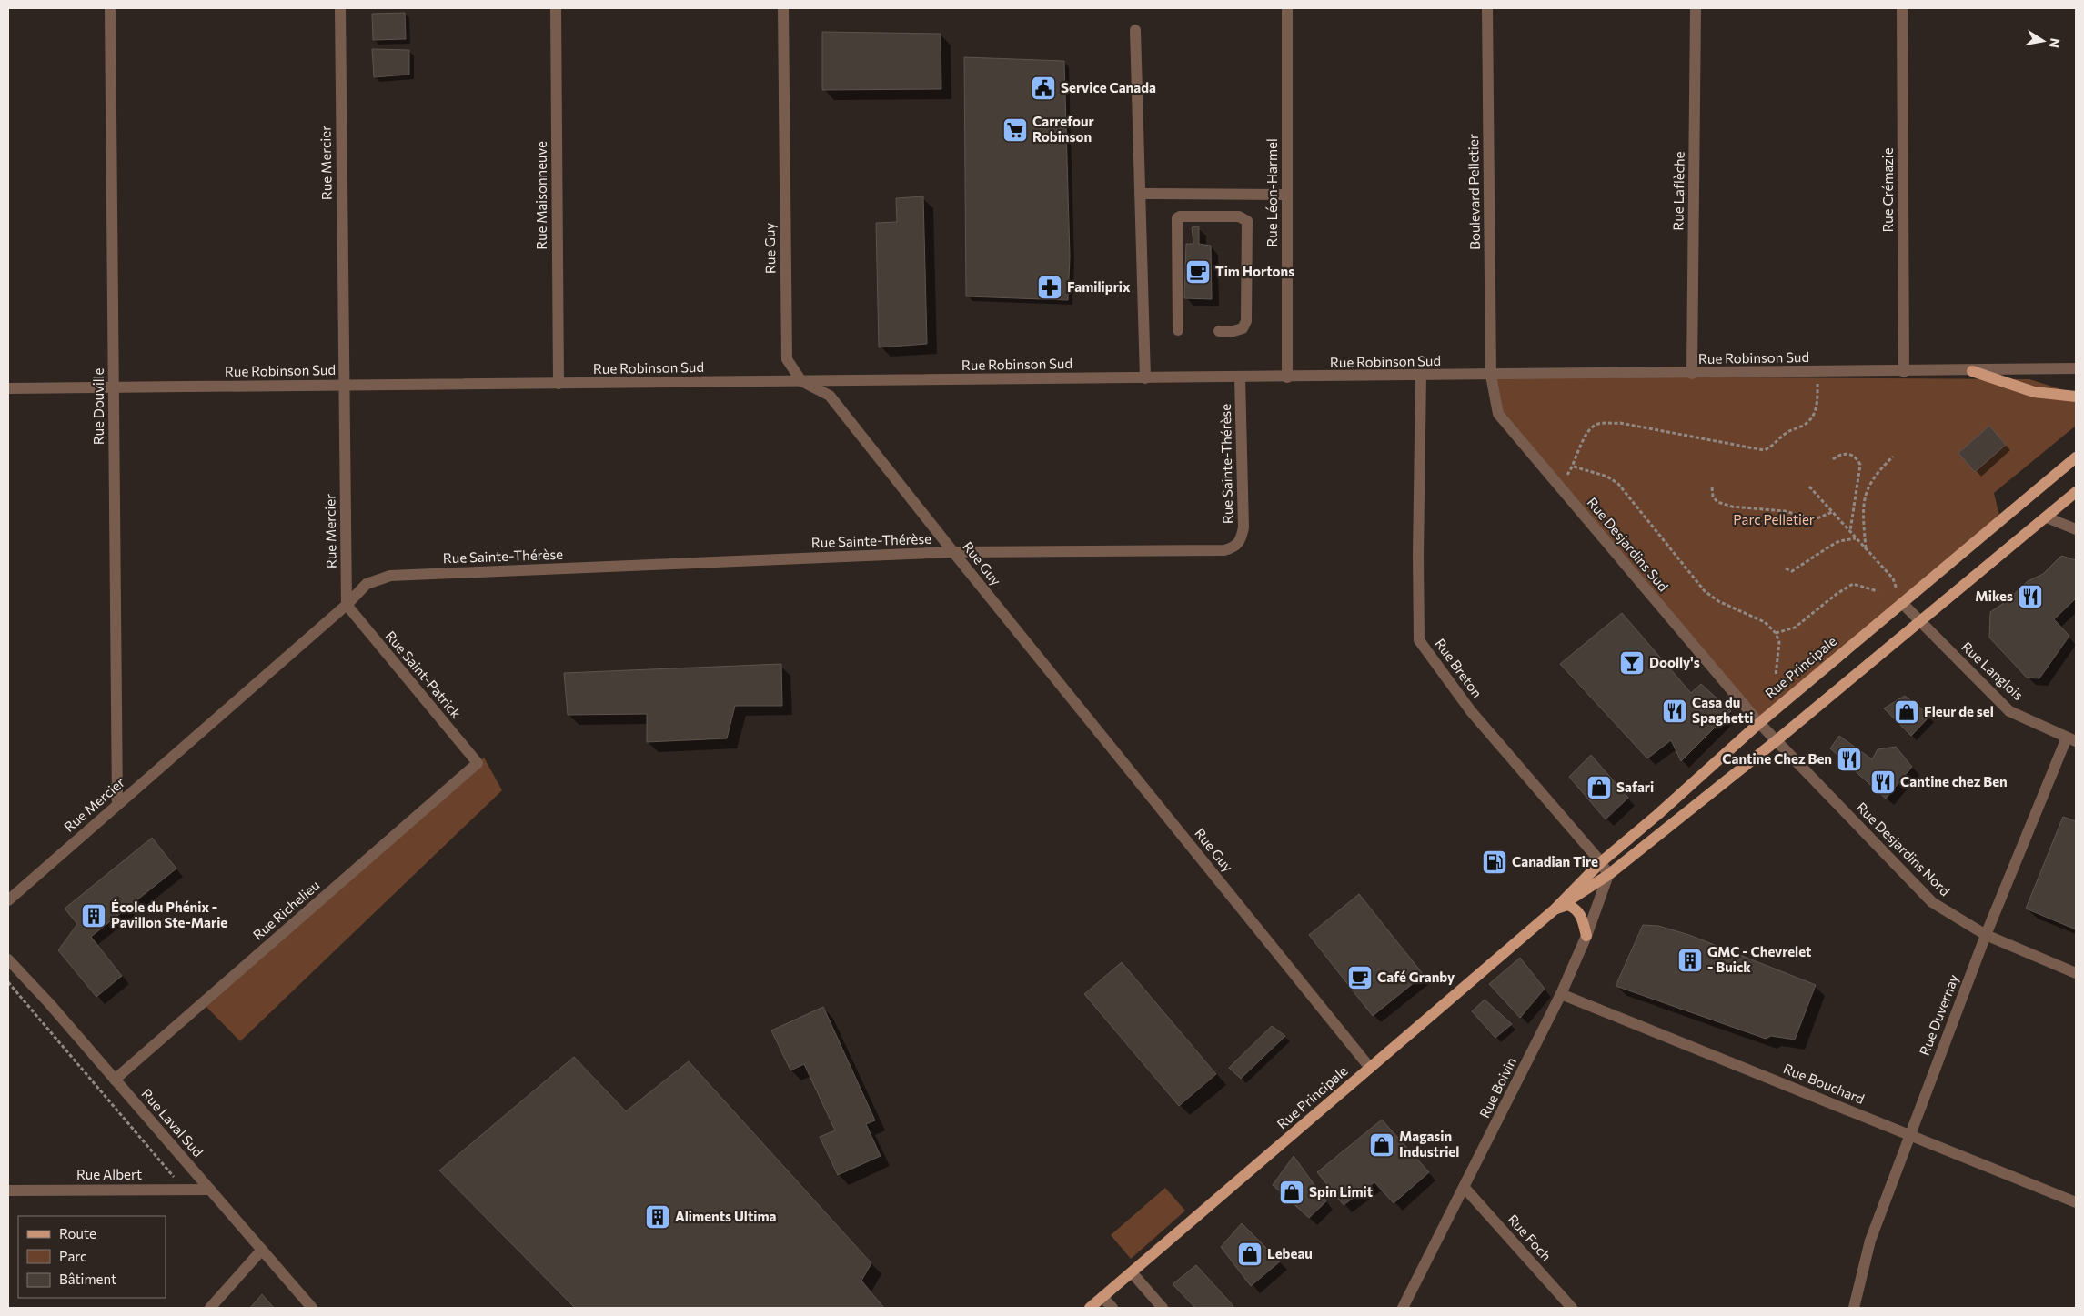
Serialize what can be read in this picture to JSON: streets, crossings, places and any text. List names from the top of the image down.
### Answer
{
  "streets": {
    "main road": ["Rue Principale"],
    "street": [
      "Rue Mercier",
      "Rue Crémazie",
      "Rue Laflèche",
      "Boulevard Pelletier",
      "Rue Léon-Harmel",
      "Rue Maisonneuve",
      "Rue Guy",
      "Rue Robinson Sud",
      "Rue Douville",
      "Rue Sainte-Thérèse",
      "Rue Desjardins Sud",
      "Rue Breton",
      "Rue Langlois",
      "Rue Saint-Patrick",
      "Rue Desjardins Nord",
      "Rue Richelieu",
      "Rue Duvernay",
      "Rue Bouchard",
      "Rue Boivin",
      "Rue Laval Sud",
      "Rue Albert",
      "Rue Foch"
    ]
  },
  "crossings": [
    ["Rue Mercier", "Rue Robinson Sud"],
    ["Rue Mercier", "Rue Douville"],
    ["Rue Mercier", "Rue Sainte-Thérèse"],
    ["Rue Mercier", "Rue Saint-Patrick"],
    ["Rue Crémazie", "Rue Robinson Sud"],
    ["Rue Laflèche", "Rue Robinson Sud"],
    ["Boulevard Pelletier", "Rue Robinson Sud"],
    ["Boulevard Pelletier", "Rue Desjardins Sud"],
    ["Rue Léon-Harmel", "Rue Robinson Sud"],
    ["Rue Maisonneuve", "Rue Robinson Sud"],
    ["Rue Guy", "Rue Robinson Sud"],
    ["Rue Guy", "Rue Sainte-Thérèse"],
    ["Rue Guy", "Rue Principale"],
    ["Rue Robinson Sud", "Rue Douville"],
    ["Rue Robinson Sud", "Rue Sainte-Thérèse"],
    ["Rue Robinson Sud", "Rue Desjardins Sud"],
    ["Rue Robinson Sud", "Rue Breton"],
    ["Rue Sainte-Thérèse", "Rue Saint-Patrick"],
    ["Rue Desjardins Sud", "Rue Principale"],
    ["Rue Desjardins Sud", "Rue Desjardins Nord"],
    ["Rue Principale", "Rue Breton"],
    ["Rue Principale", "Rue Langlois"],
    ["Rue Principale", "Rue Desjardins Nord"],
    ["Rue Principale", "Rue Boivin"],
    ["Rue Breton", "Rue Boivin"],
    ["Rue Langlois", "Rue Duvernay"],
    ["Rue Saint-Patrick", "Rue Richelieu"],
    ["Rue Desjardins Nord", "Rue Duvernay"],
    ["Rue Richelieu", "Rue Laval Sud"],
    ["Rue Duvernay", "Rue Bouchard"],
    ["Rue Bouchard", "Rue Boivin"],
    ["Rue Boivin", "Rue Foch"],
    ["Rue Laval Sud", "Rue Albert"]
  ],
  "parks": ["Parc Pelletier"],
  "places": {
    "public building": ["Service Canada"],
    "supermarket": ["Carrefour Robinson"],
    "cafe": ["Tim Hortons", "Café Granby"],
    "pharmacy": ["Familiprix"],
    "restaurant": [
      "Mikes",
      "Casa du Spaghetti",
      "Cantine Chez Ben",
      "Cantine chez Ben"
    ],
    "bar": ["Doolly's"],
    "shop": [
      "Fleur de sel",
      "Safari",
      "Magasin Industriel",
      "Spin Limit",
      "Lebeau"
    ],
    "fuel station": ["Canadian Tire"],
    "building": ["École du Phénix - Pavillon Ste-Marie", "GMC - Chevrelet - Buick", "Aliments Ultima"]
  },
  "legend": ["Route", "Parc", "Bâtiment"],
  "north": "right"
}
